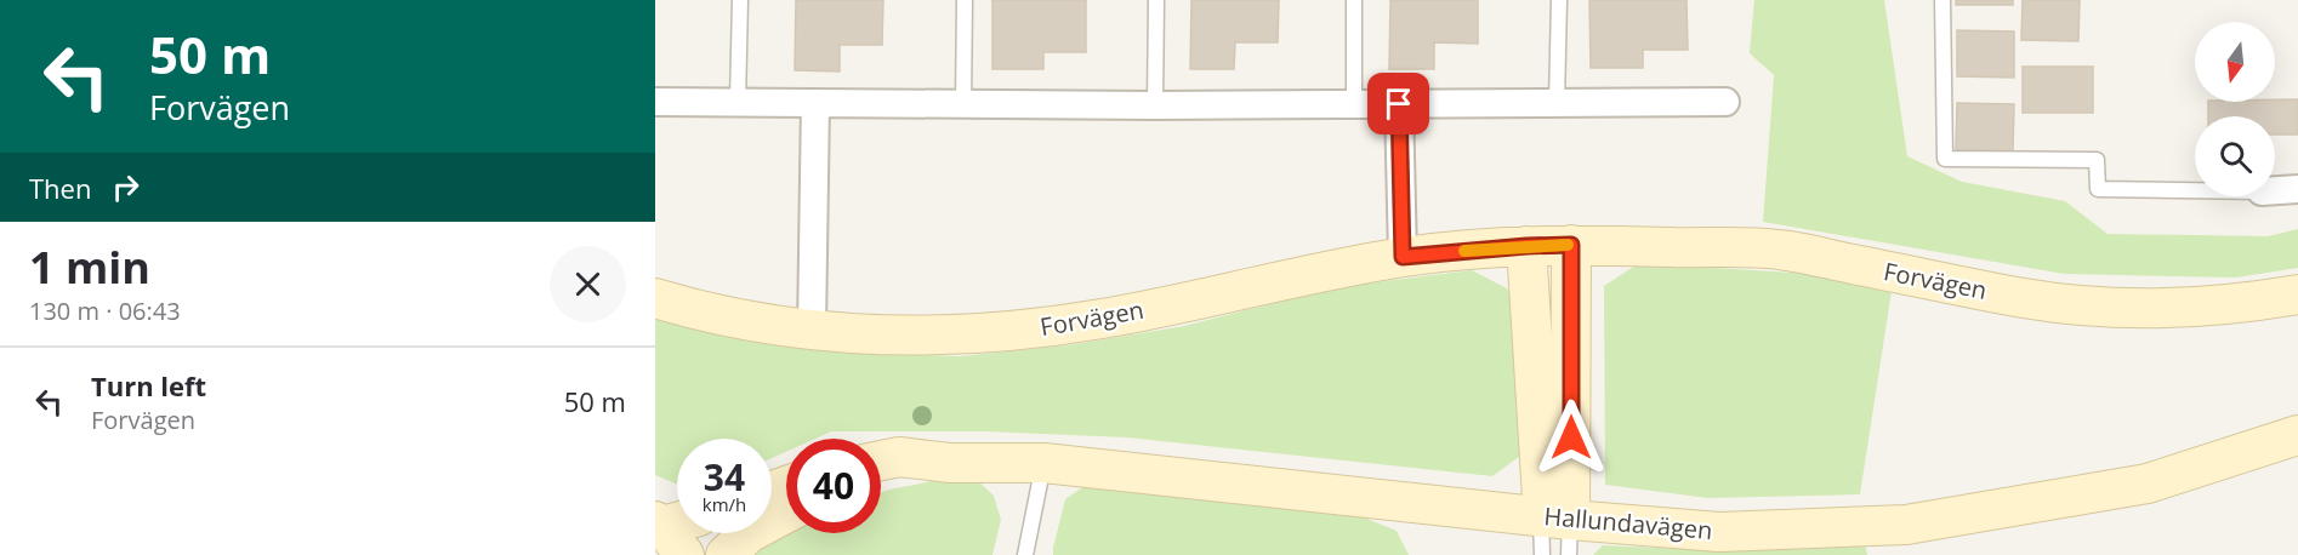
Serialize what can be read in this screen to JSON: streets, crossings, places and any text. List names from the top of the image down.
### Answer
{
  "streets": {
    "street": ["Forvägen", "Hallundavägen"]
  },
  "north": "bottom",
  "page": {
    "turn": ["50 m", "Forvägen"],
    "then": "Then",
    "heading": ["1 min", "130 m · 06:43"],
    "list": [
      {
        "name": "Turn left",
        "note": "Forvägen",
        "value": "50 m"
      }
    ],
    "speed": "34 km/h",
    "limit": "40"
  }
}
